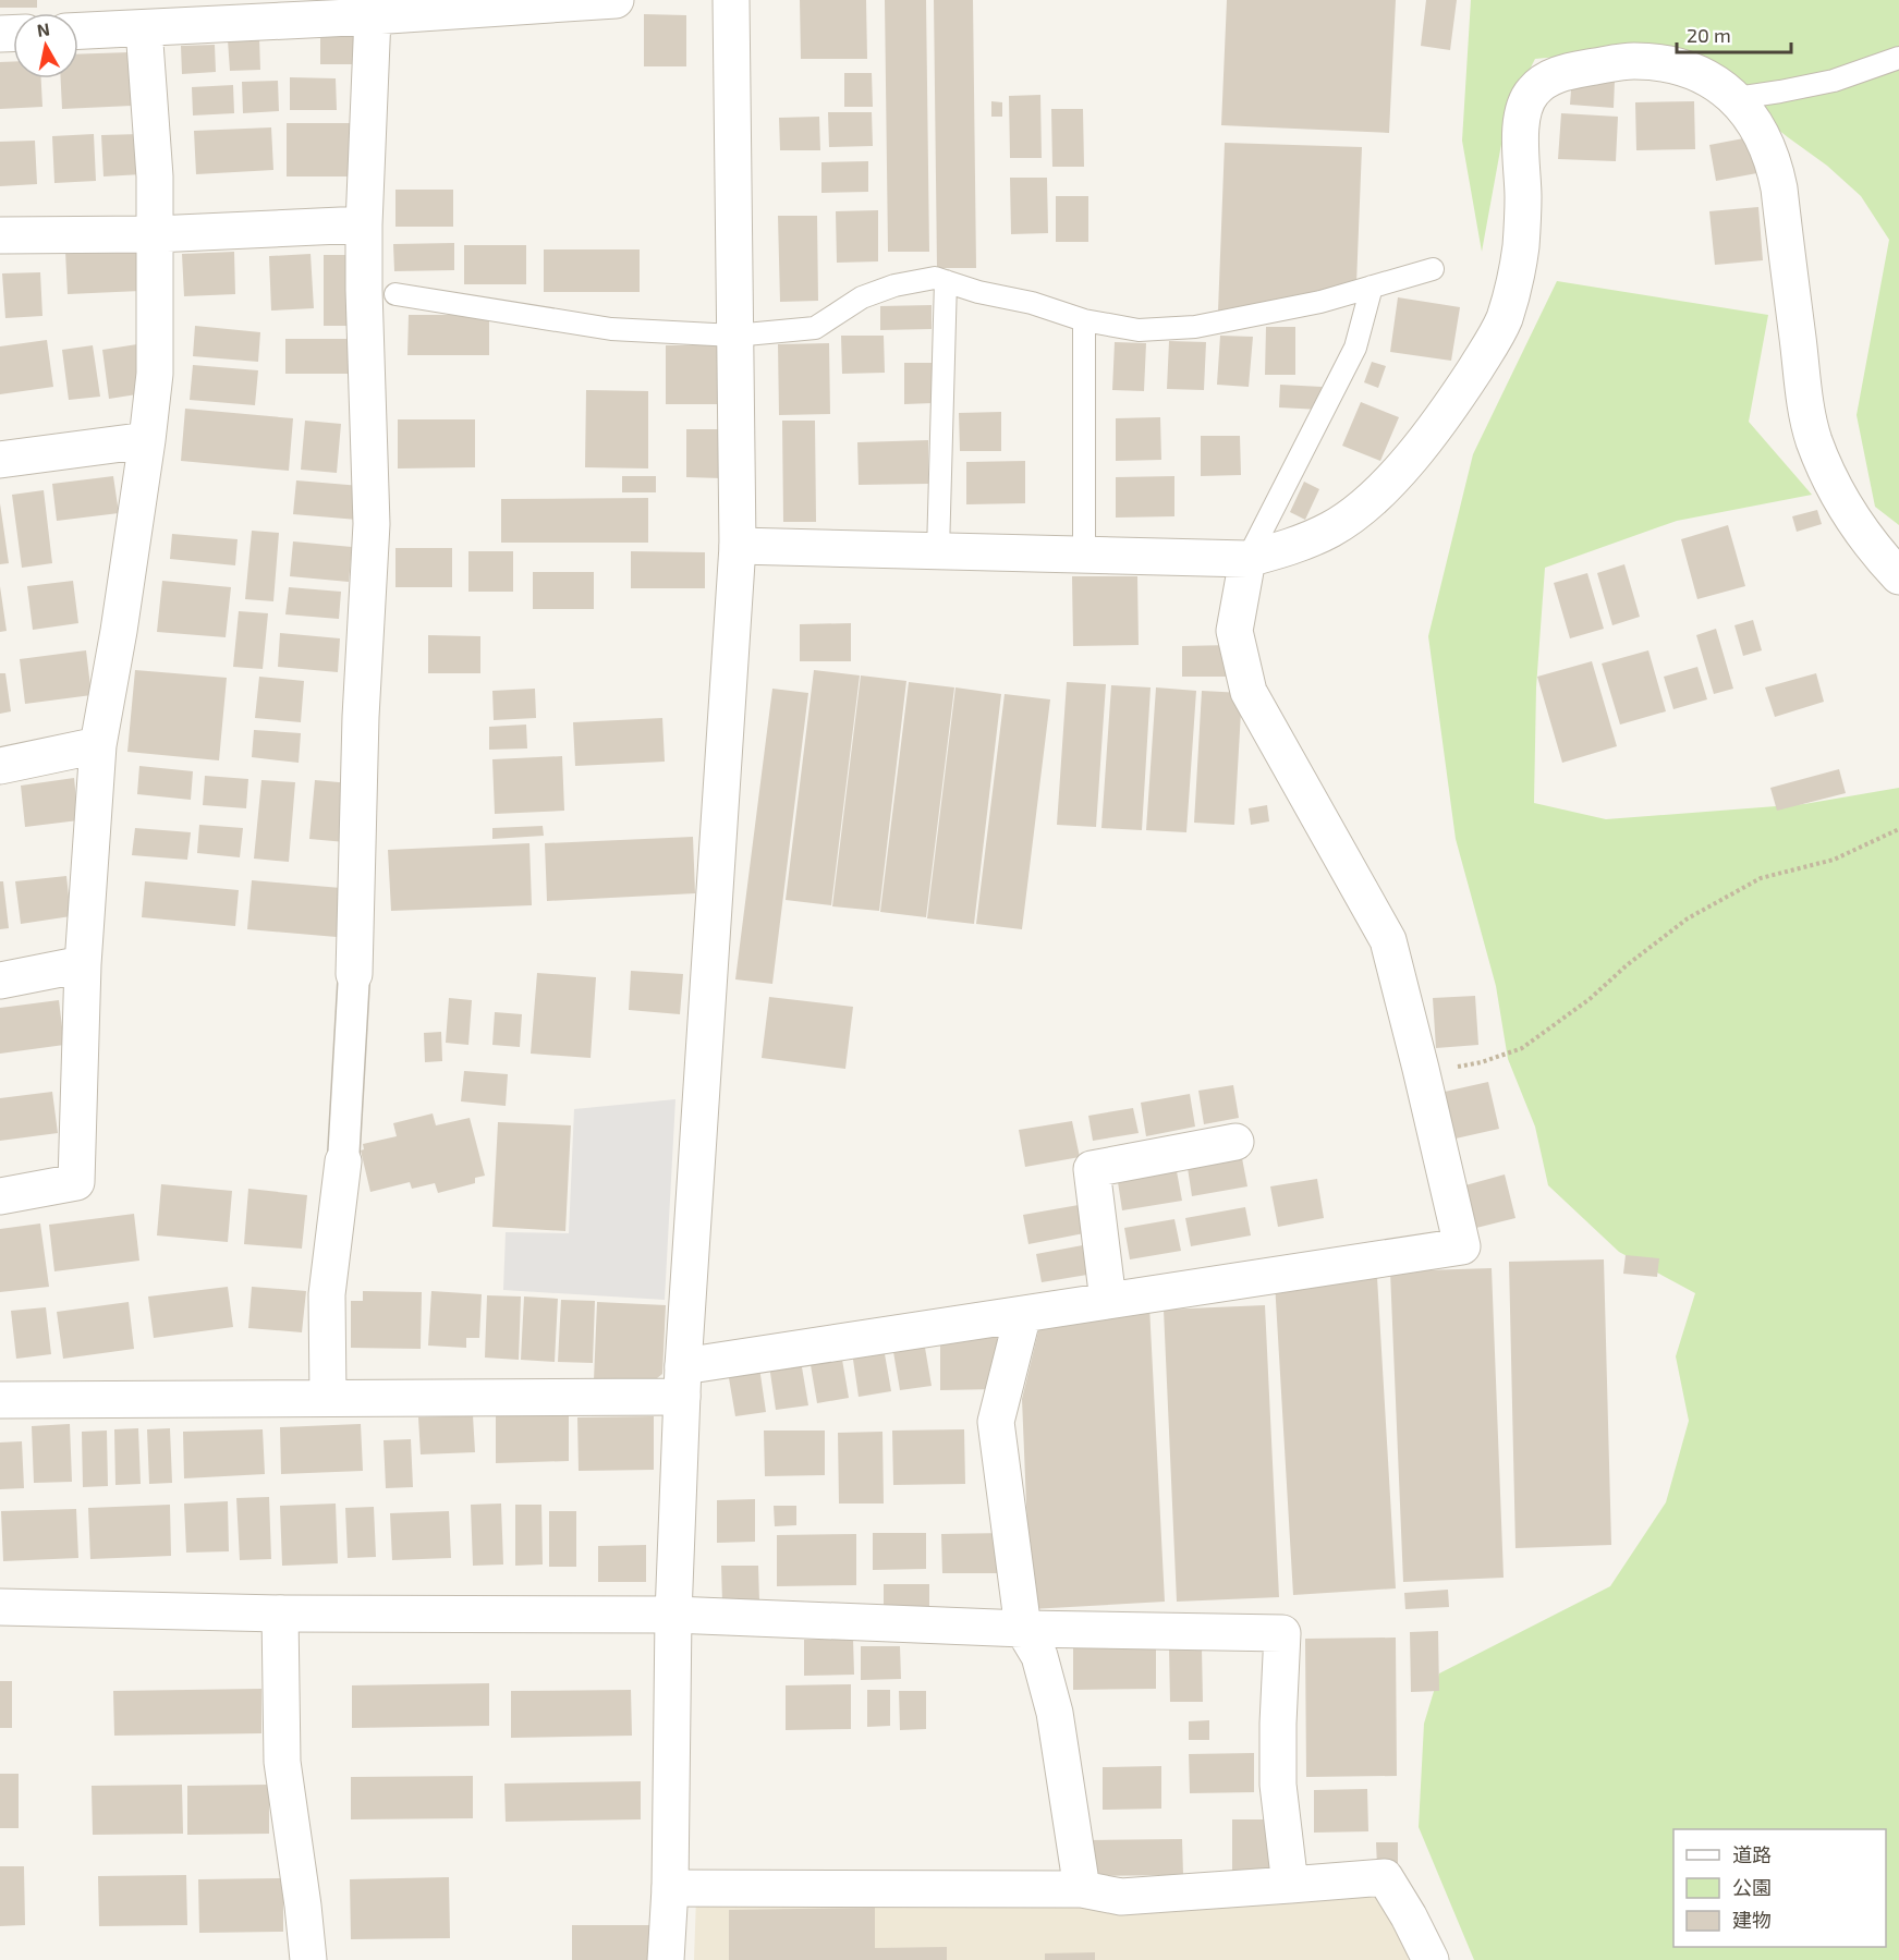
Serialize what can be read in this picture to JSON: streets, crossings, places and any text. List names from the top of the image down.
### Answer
{
  "legend": ["道路", "公園", "建物"],
  "scale_bar": "20 m",
  "north": "top"
}
